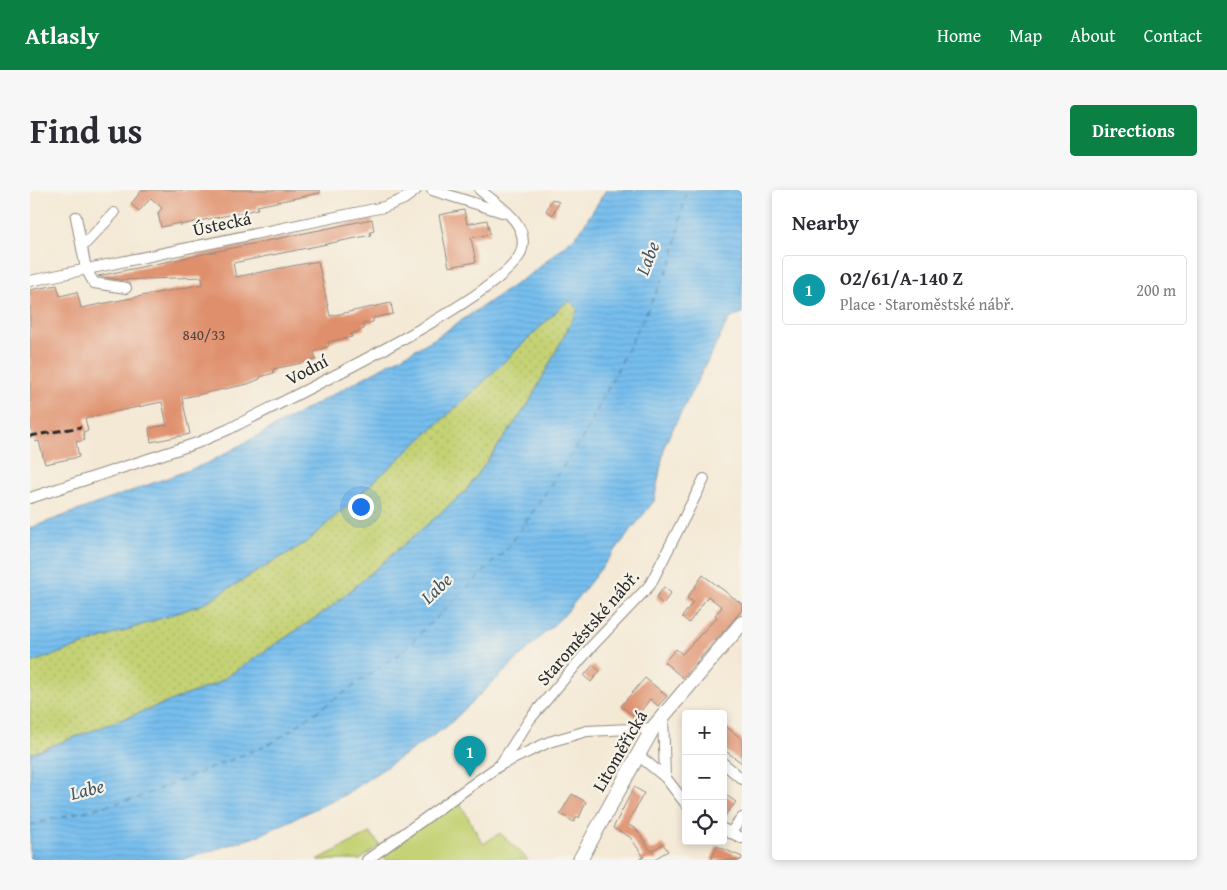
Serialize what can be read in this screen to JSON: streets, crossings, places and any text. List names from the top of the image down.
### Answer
{
  "streets": {
    "main road": ["Litoměřická"],
    "street": ["Ústecká", "Vodní", "Staroměstské nábř."]
  },
  "crossings": [
    ["Staroměstské nábř.", "Litoměřická"]
  ],
  "water": ["Labe"],
  "house_numbers": ["840/33"],
  "page": {
    "header": "Atlasly",
    "nav": [
      "Home",
      "Map",
      "About",
      "Contact"
    ],
    "title": "Find us",
    "buttons": "Directions",
    "heading": "Nearby",
    "list": [
      {
        "mark": "1",
        "name": "O2/61/A-140 Z",
        "note": "Place · Staroměstské nábř.",
        "value": "200 m"
      }
    ],
    "map_buttons": ["+", "−"],
    "pins": "1"
  }
}
